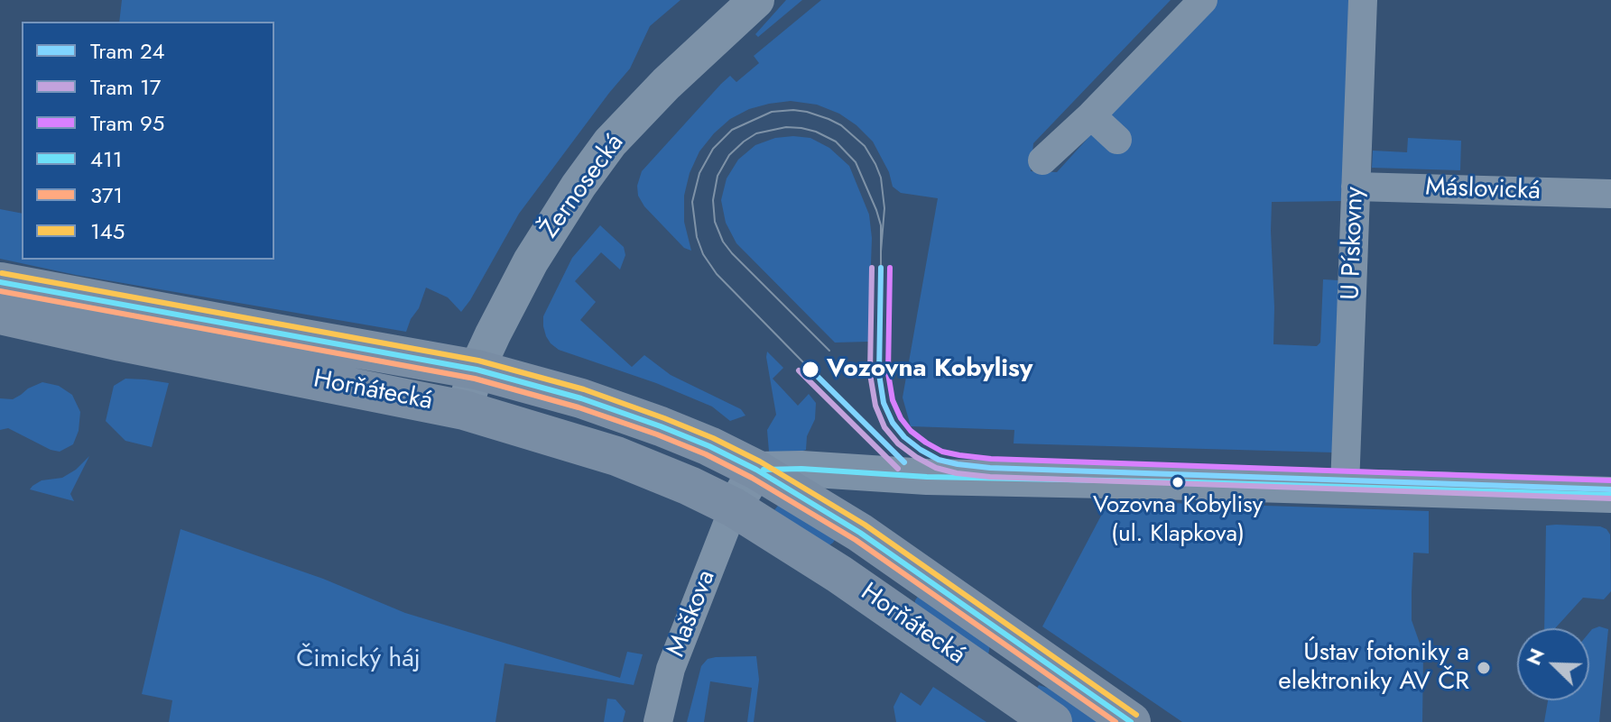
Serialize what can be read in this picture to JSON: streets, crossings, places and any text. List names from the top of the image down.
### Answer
{
  "streets": {
    "main road": ["Horňátecká"],
    "street": [
      "Žernosecká",
      "Máslovická",
      "U Pískovny",
      "Maškova"
    ]
  },
  "crossings": [
    ["Žernosecká", "Horňátecká"],
    ["Máslovická", "U Pískovny"],
    ["Horňátecká", "Maškova"]
  ],
  "parks": ["Čimický háj"],
  "places": ["Vozovna Kobylisy", "Vozovna Kobylisy (ul. Klapkova)", "Ústav fotoniky a elektroniky AV ČR"],
  "lines": [
    "tram line 24",
    "tram line 17",
    "tram line 95",
    "transit line 145",
    "transit line 411",
    "transit line 371"
  ],
  "legend": [
    "Tram 24",
    "Tram 17",
    "Tram 95",
    "411",
    "371",
    "145"
  ],
  "north": "top left"
}
